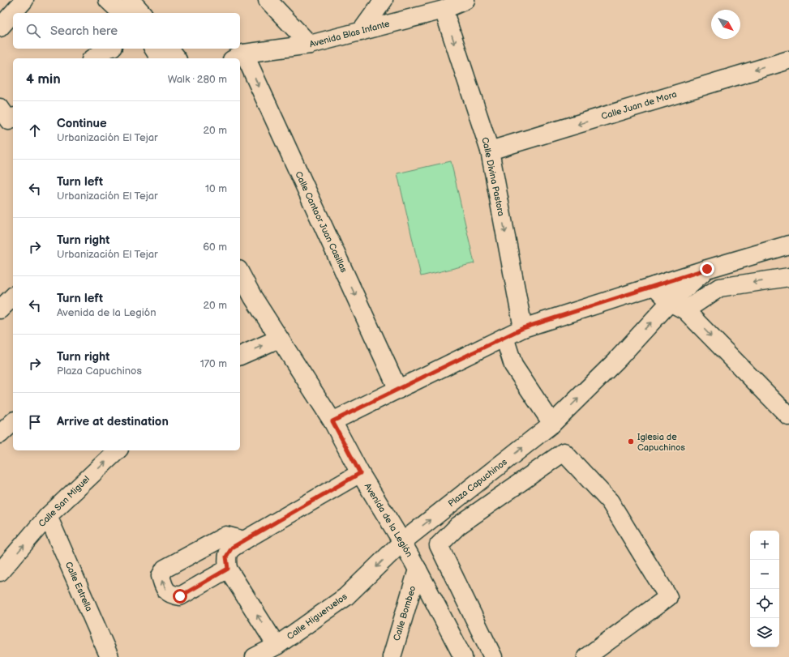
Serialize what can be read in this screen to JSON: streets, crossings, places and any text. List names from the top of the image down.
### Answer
{
  "streets": {
    "street": [
      "Avenida Blas Infante",
      "Calle Juan de Mora",
      "Calle Divina Pastora",
      "Calle Cantaor Juan Casillas",
      "Plaza Capuchinos",
      "Calle San Miguel",
      "Avenida de la Legión",
      "Calle Estrella",
      "Calle Bombeo",
      "Calle Higueruelos"
    ]
  },
  "crossings": [
    ["Avenida Blas Infante", "Calle Divina Pastora"],
    ["Calle Juan de Mora", "Calle Divina Pastora"],
    ["Plaza Capuchinos", "Avenida de la Legión"],
    ["Plaza Capuchinos", "Calle Higueruelos"],
    ["Calle San Miguel", "Calle Estrella"],
    ["Avenida de la Legión", "Calle Bombeo"],
    ["Avenida de la Legión", "Calle Higueruelos"]
  ],
  "one_way": [
    "Calle Juan de Mora",
    "Calle Divina Pastora",
    "Calle Cantaor Juan Casillas",
    "Calle San Miguel"
  ],
  "places": ["Iglesia de Capuchinos"],
  "north": "bottom right",
  "page": {
    "search": "Search here",
    "heading": ["4 min", "Walk · 280 m"],
    "list": [
      ["Continue", "Urbanización El Tejar", "20 m"],
      ["Turn left", "Urbanización El Tejar", "10 m"],
      ["Turn right", "Urbanización El Tejar", "60 m"],
      ["Turn left", "Avenida de la Legión", "20 m"],
      ["Turn right", "Plaza Capuchinos", "170 m"],
      "Arrive at destination"
    ],
    "map_buttons": ["+", "−"]
  }
}
